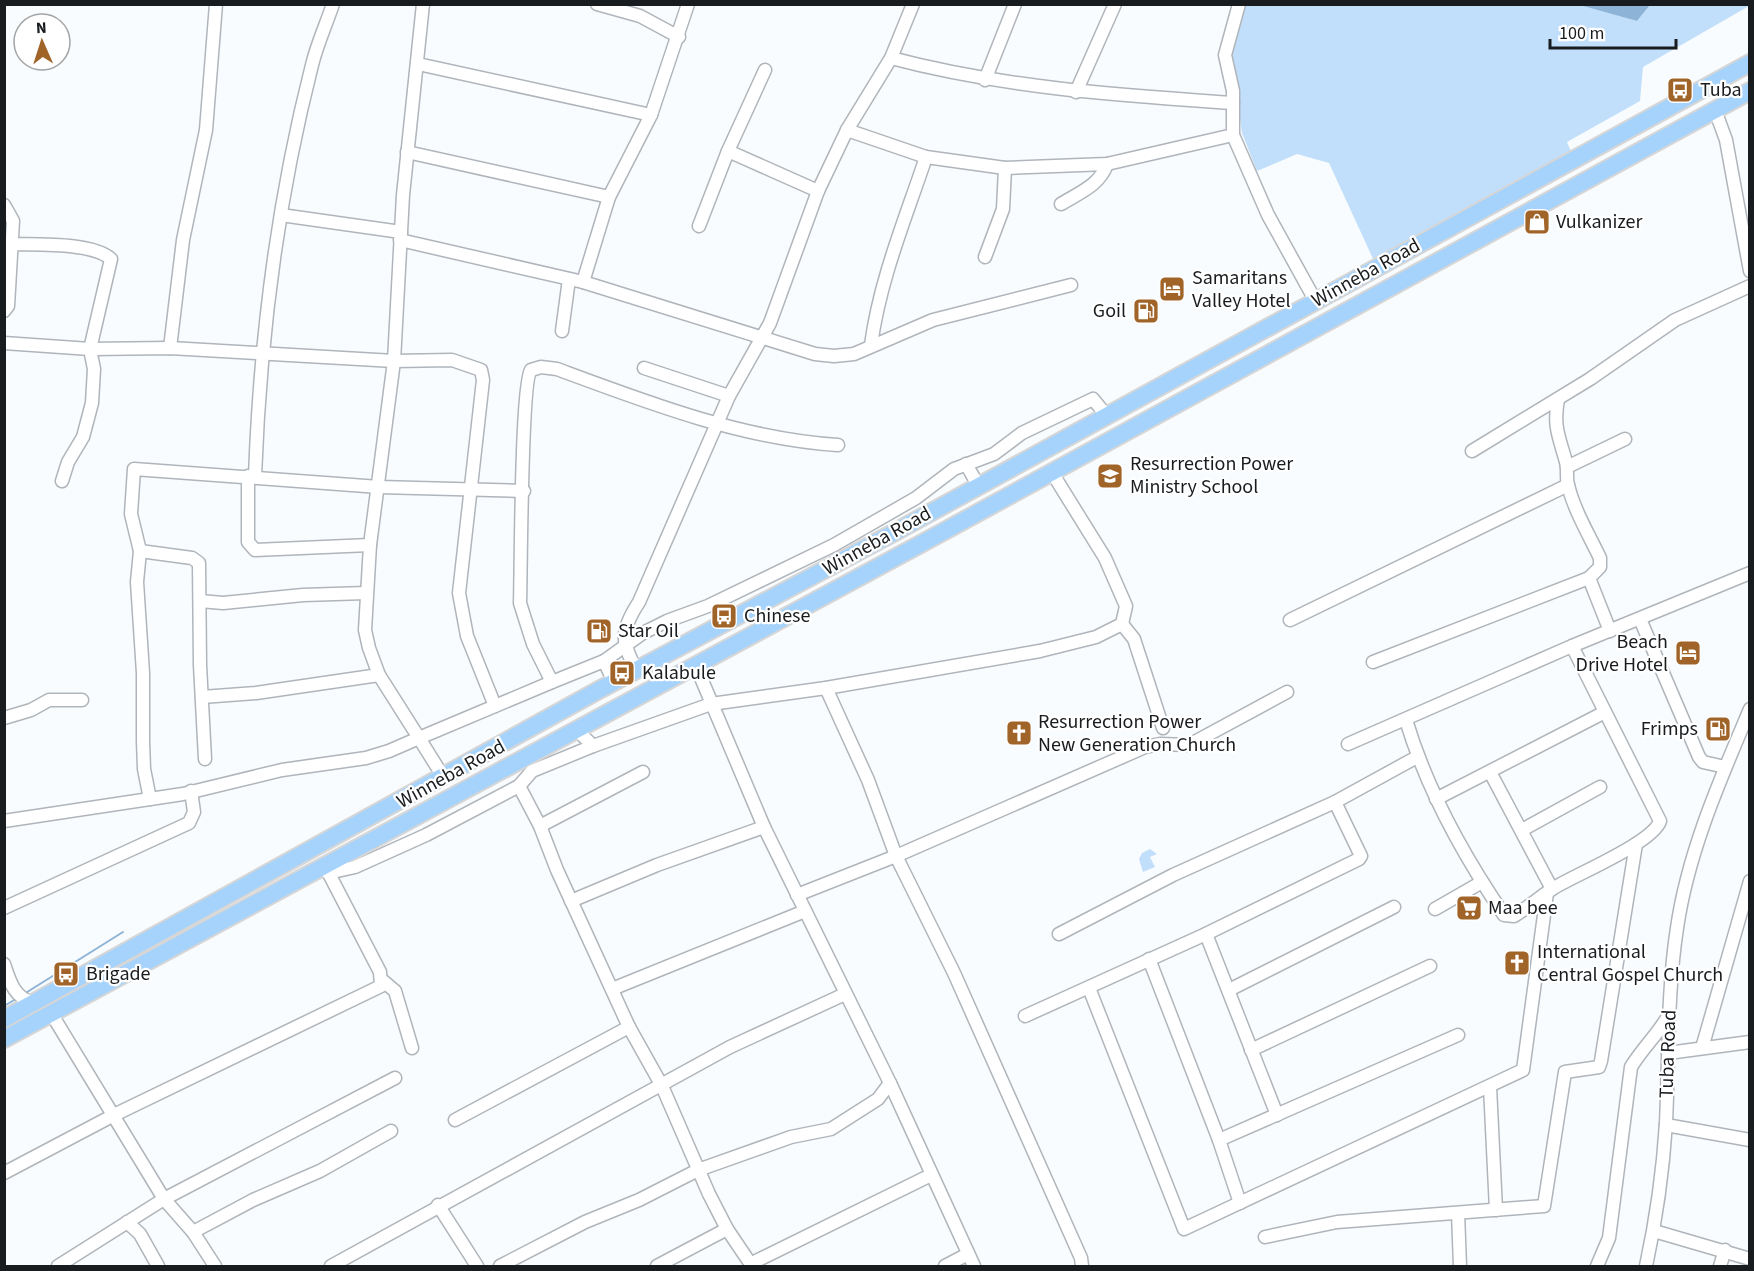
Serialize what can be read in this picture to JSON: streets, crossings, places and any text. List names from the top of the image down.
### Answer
{
  "streets": {
    "highway": ["Winneba Road"],
    "street": ["Tuba Road"]
  },
  "places": {
    "bus stop": [
      "Tuba",
      "Chinese",
      "Kalabule",
      "Brigade"
    ],
    "shop": ["Vulkanizer"],
    "hotel": ["Samaritans Valley Hotel", "Beach Drive Hotel"],
    "fuel station": ["Goil", "Star Oil", "Frimps"],
    "school or university": ["Resurrection Power Ministry School"],
    "church": ["Resurrection Power New Generation Church", "International Central Gospel Church"],
    "supermarket": ["Maa bee"]
  },
  "scale_bar": "100 m",
  "north": "top"
}
